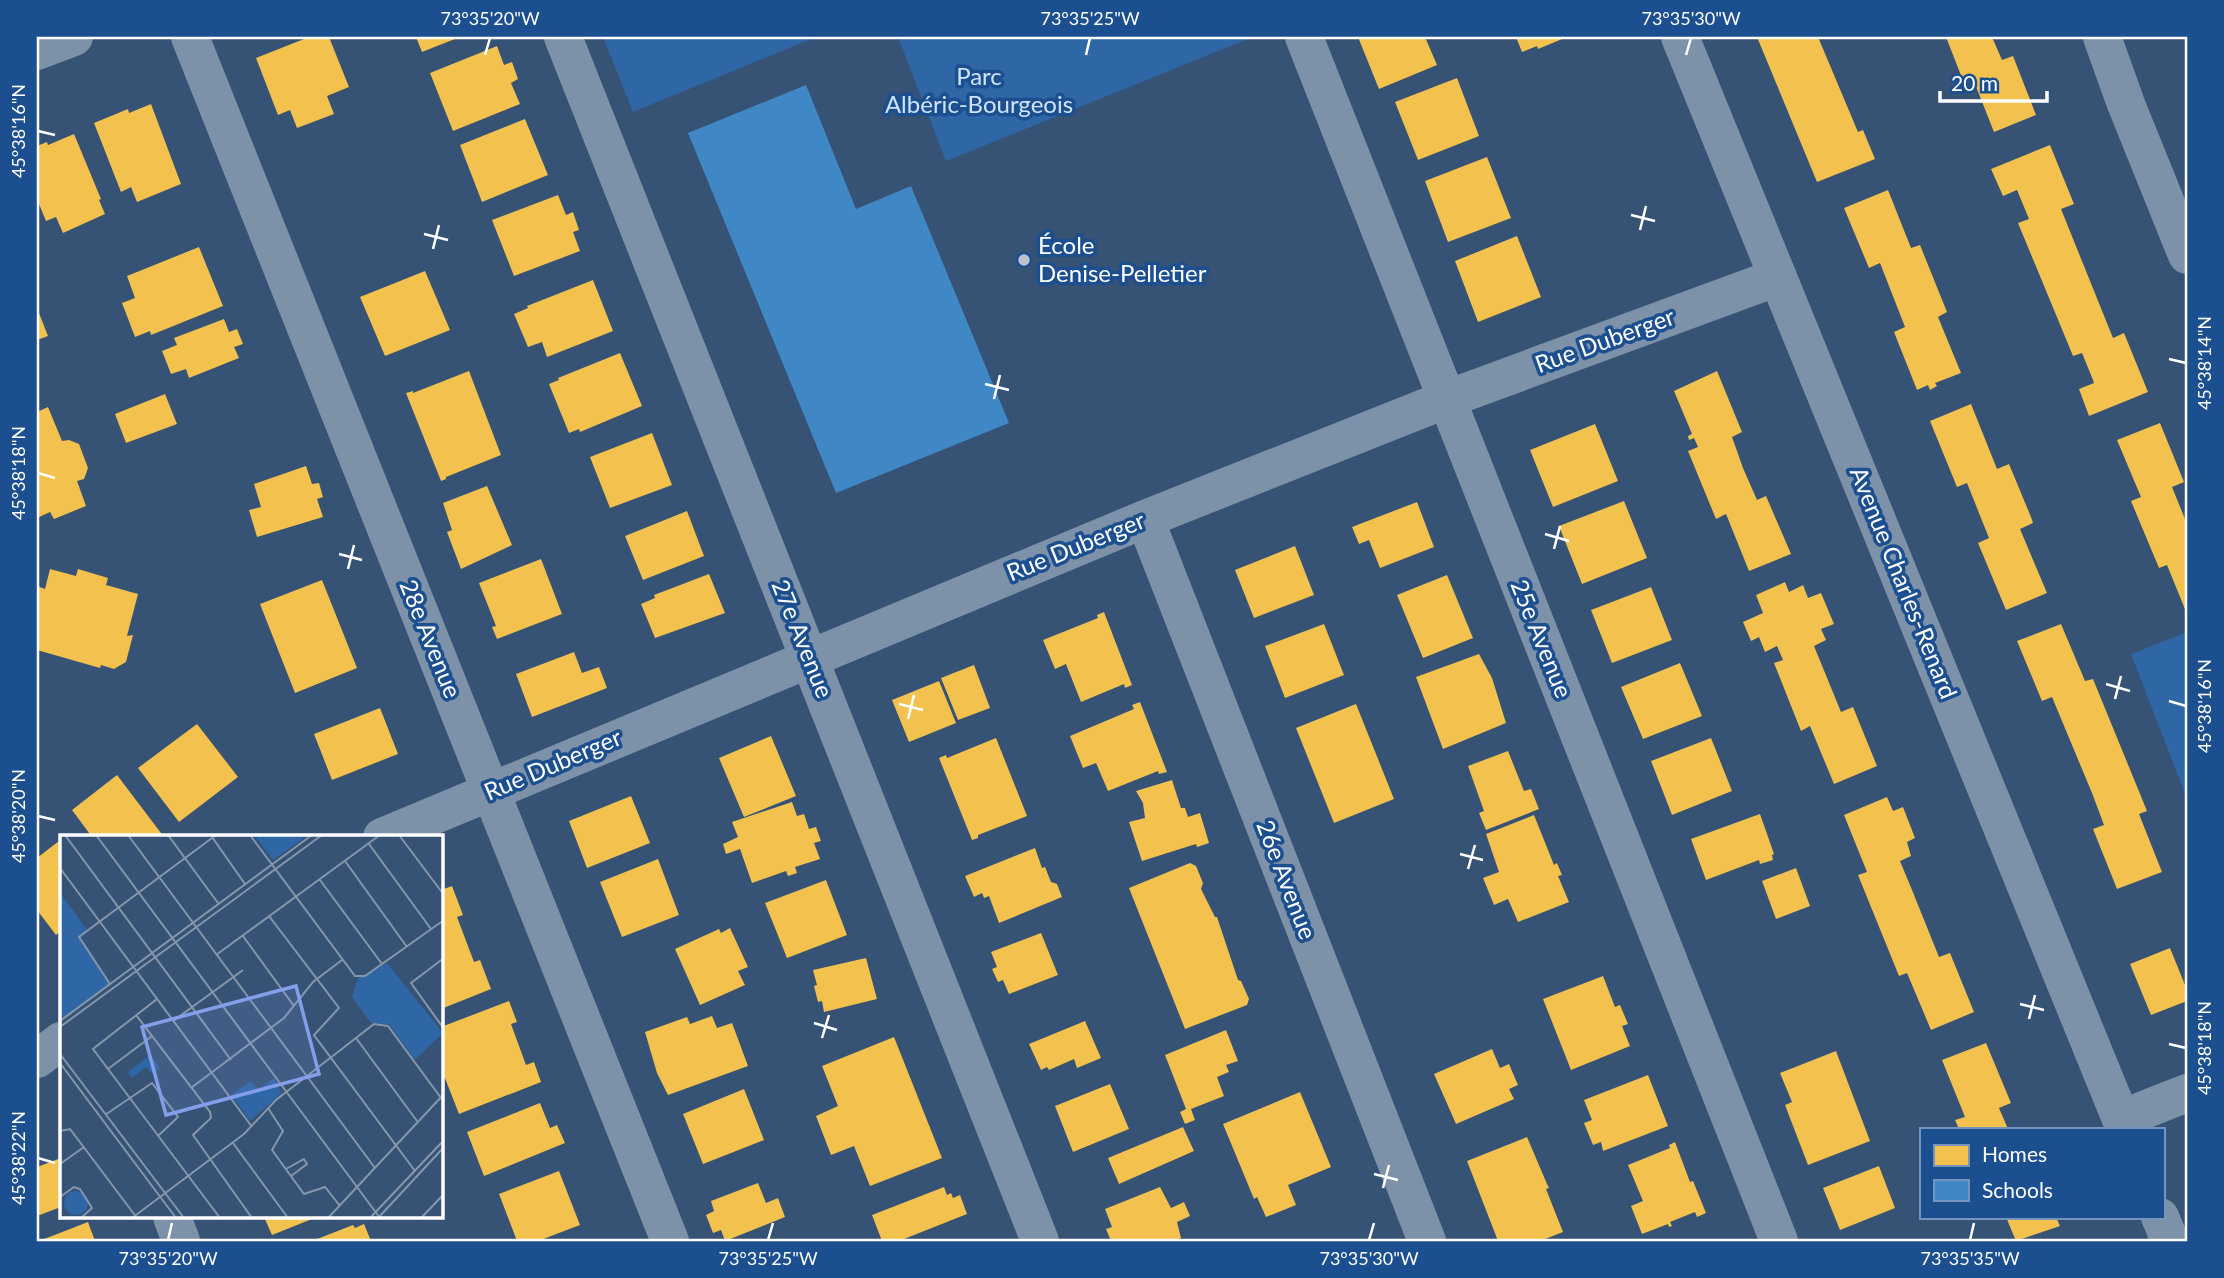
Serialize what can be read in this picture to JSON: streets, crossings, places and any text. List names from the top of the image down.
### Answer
{
  "streets": {
    "street": [
      "Rue Duberger",
      "Avenue Charles-Renard",
      "28e Avenue",
      "27e Avenue",
      "25e Avenue",
      "26e Avenue"
    ]
  },
  "crossings": [
    ["Rue Duberger", "Avenue Charles-Renard"],
    ["Rue Duberger", "28e Avenue"],
    ["Rue Duberger", "27e Avenue"],
    ["Rue Duberger", "25e Avenue"],
    ["Rue Duberger", "26e Avenue"]
  ],
  "parks": ["Parc Albéric-Bourgeois"],
  "places": ["École Denise-Pelletier"],
  "legend": ["Homes", "Schools"],
  "scale_bar": "20 m",
  "coordinates": [
    "73°35'20\"W",
    "73°35'25\"W",
    "73°35'30\"W",
    "45°38'16\"N",
    "45°38'14\"N",
    "45°38'18\"N",
    "45°38'20\"N",
    "45°38'22\"N",
    "73°35'35\"W"
  ]
}
